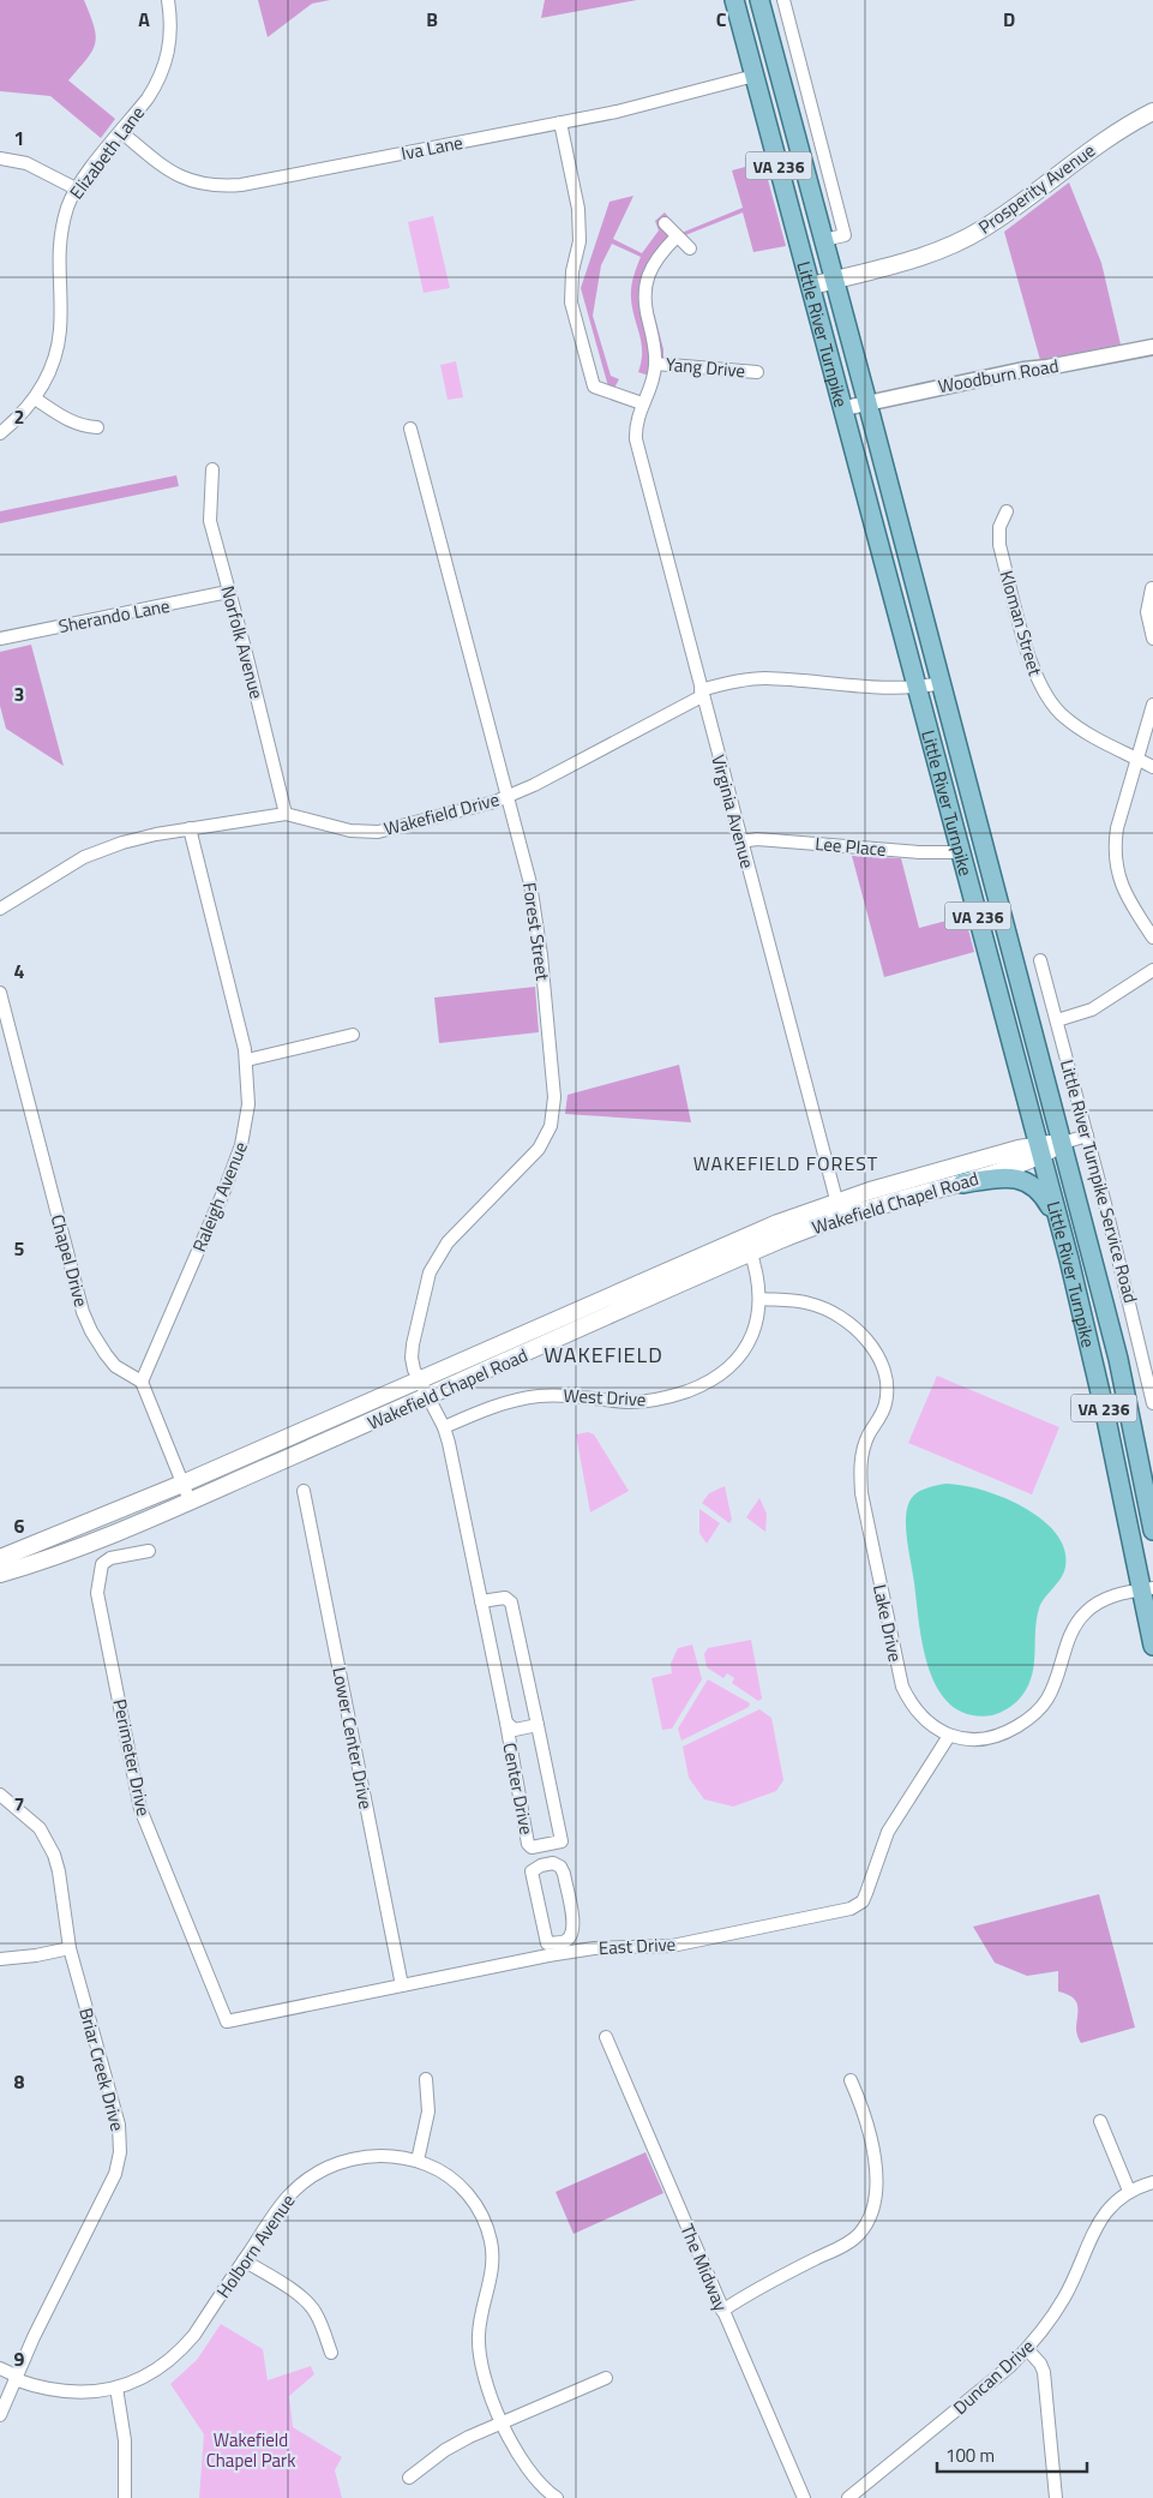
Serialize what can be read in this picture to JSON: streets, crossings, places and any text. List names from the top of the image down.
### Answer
{
  "streets": {
    "main road": [
      "VA 236",
      "Prosperity Avenue",
      "Little River Turnpike",
      "Wakefield Chapel Road"
    ],
    "street": [
      "Iva Lane",
      "Elizabeth Lane",
      "Yang Drive",
      "Woodburn Road",
      "Sherando Lane",
      "Kloman Street",
      "Norfolk Avenue",
      "Virginia Avenue",
      "Wakefield Drive",
      "Lee Place",
      "Forest Street",
      "Little River Turnpike Service Road",
      "Raleigh Avenue",
      "Chapel Drive",
      "West Drive",
      "Lake Drive",
      "Lower Center Drive",
      "Perimeter Drive",
      "Center Drive",
      "East Drive",
      "Briar Creek Drive",
      "Holborn Avenue",
      "The Midway",
      "Duncan Drive"
    ]
  },
  "crossings": [
    ["Iva Lane", "Elizabeth Lane"],
    ["Iva Lane", "Little River Turnpike"],
    ["Prosperity Avenue", "Little River Turnpike"],
    ["Little River Turnpike", "Woodburn Road"],
    ["Little River Turnpike", "Wakefield Drive"],
    ["Little River Turnpike", "Lee Place"],
    ["Little River Turnpike", "Wakefield Chapel Road"],
    ["Yang Drive", "Virginia Avenue"],
    ["Sherando Lane", "Norfolk Avenue"],
    ["Norfolk Avenue", "Wakefield Drive"],
    ["Virginia Avenue", "Wakefield Drive"],
    ["Virginia Avenue", "Lee Place"],
    ["Virginia Avenue", "Wakefield Chapel Road"],
    ["Wakefield Drive", "Forest Street"],
    ["Wakefield Drive", "Raleigh Avenue"],
    ["Forest Street", "Wakefield Chapel Road"],
    ["Forest Street", "Center Drive"],
    ["Little River Turnpike Service Road", "Wakefield Chapel Road"],
    ["Raleigh Avenue", "Chapel Drive"],
    ["Wakefield Chapel Road", "West Drive"],
    ["Wakefield Chapel Road", "Center Drive"],
    ["West Drive", "Lake Drive"],
    ["West Drive", "Center Drive"],
    ["Lake Drive", "East Drive"],
    ["Lower Center Drive", "East Drive"],
    ["Perimeter Drive", "East Drive"],
    ["Briar Creek Drive", "Holborn Avenue"]
  ],
  "districts": ["WAKEFIELD FOREST", "WAKEFIELD"],
  "parks": ["Wakefield Chapel Park"],
  "scale_bar": "100 m",
  "grid": {
    "columns": [
      "A",
      "B",
      "C",
      "D"
    ],
    "rows": [
      "1",
      "2",
      "3",
      "4",
      "5",
      "6",
      "7",
      "8",
      "9"
    ]
  }
}
